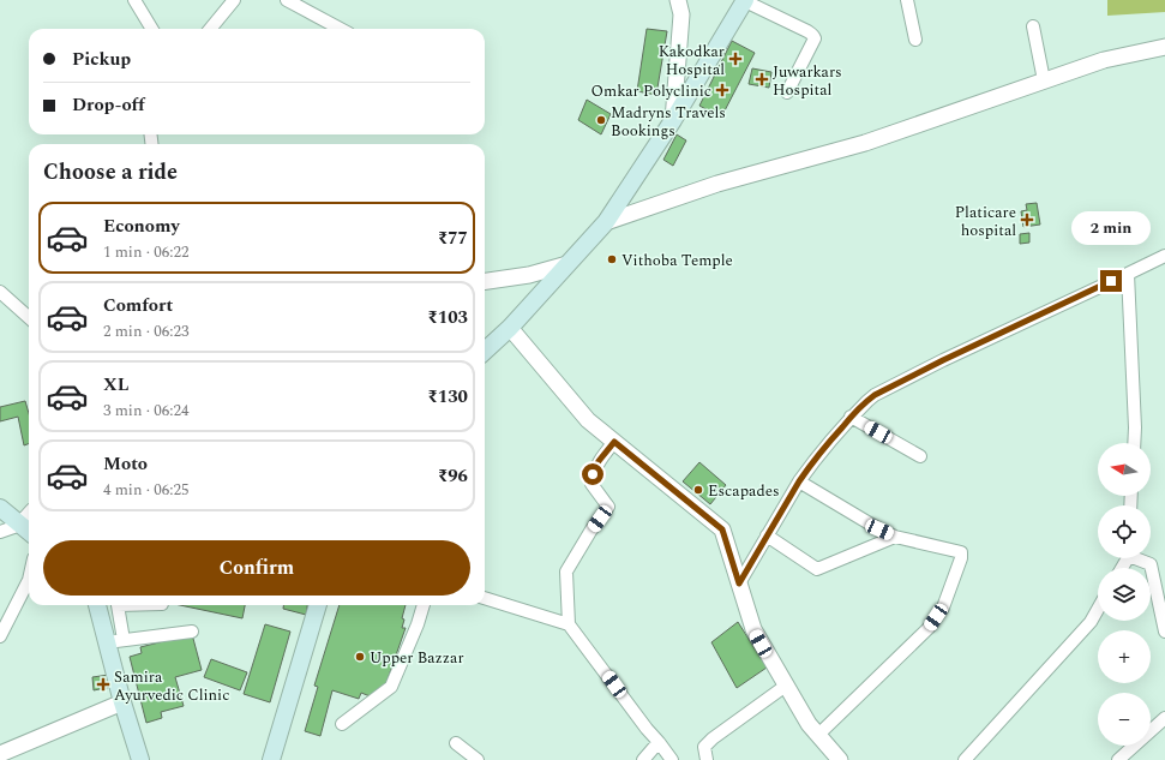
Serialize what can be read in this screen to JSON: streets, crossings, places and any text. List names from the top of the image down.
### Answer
{
  "places": {
    "health": [
      "Kakodkar Hospital",
      "Juwarkars Hospital",
      "Omkar Polyclinic",
      "Platicare hospital",
      "Samira Ayurvedic Clinic"
    ],
    "other": [
      "Madryns Travels Bookings",
      "Vithoba Temple",
      "Escapades",
      "Upper Bazzar"
    ]
  },
  "north": "left",
  "page": {
    "banner": ["Pickup", "Drop-off"],
    "heading": "Choose a ride",
    "list": [
      {
        "name": "Economy",
        "note": "1 min · 06:22",
        "value": "₹77"
      },
      {
        "name": "Comfort",
        "note": "2 min · 06:23",
        "value": "₹103"
      },
      {
        "name": "XL",
        "note": "3 min · 06:24",
        "value": "₹130"
      },
      {
        "name": "Moto",
        "note": "4 min · 06:25",
        "value": "₹96"
      }
    ],
    "bubble": "2 min",
    "map_buttons": ["+", "−"],
    "buttons": "Confirm"
  }
}
